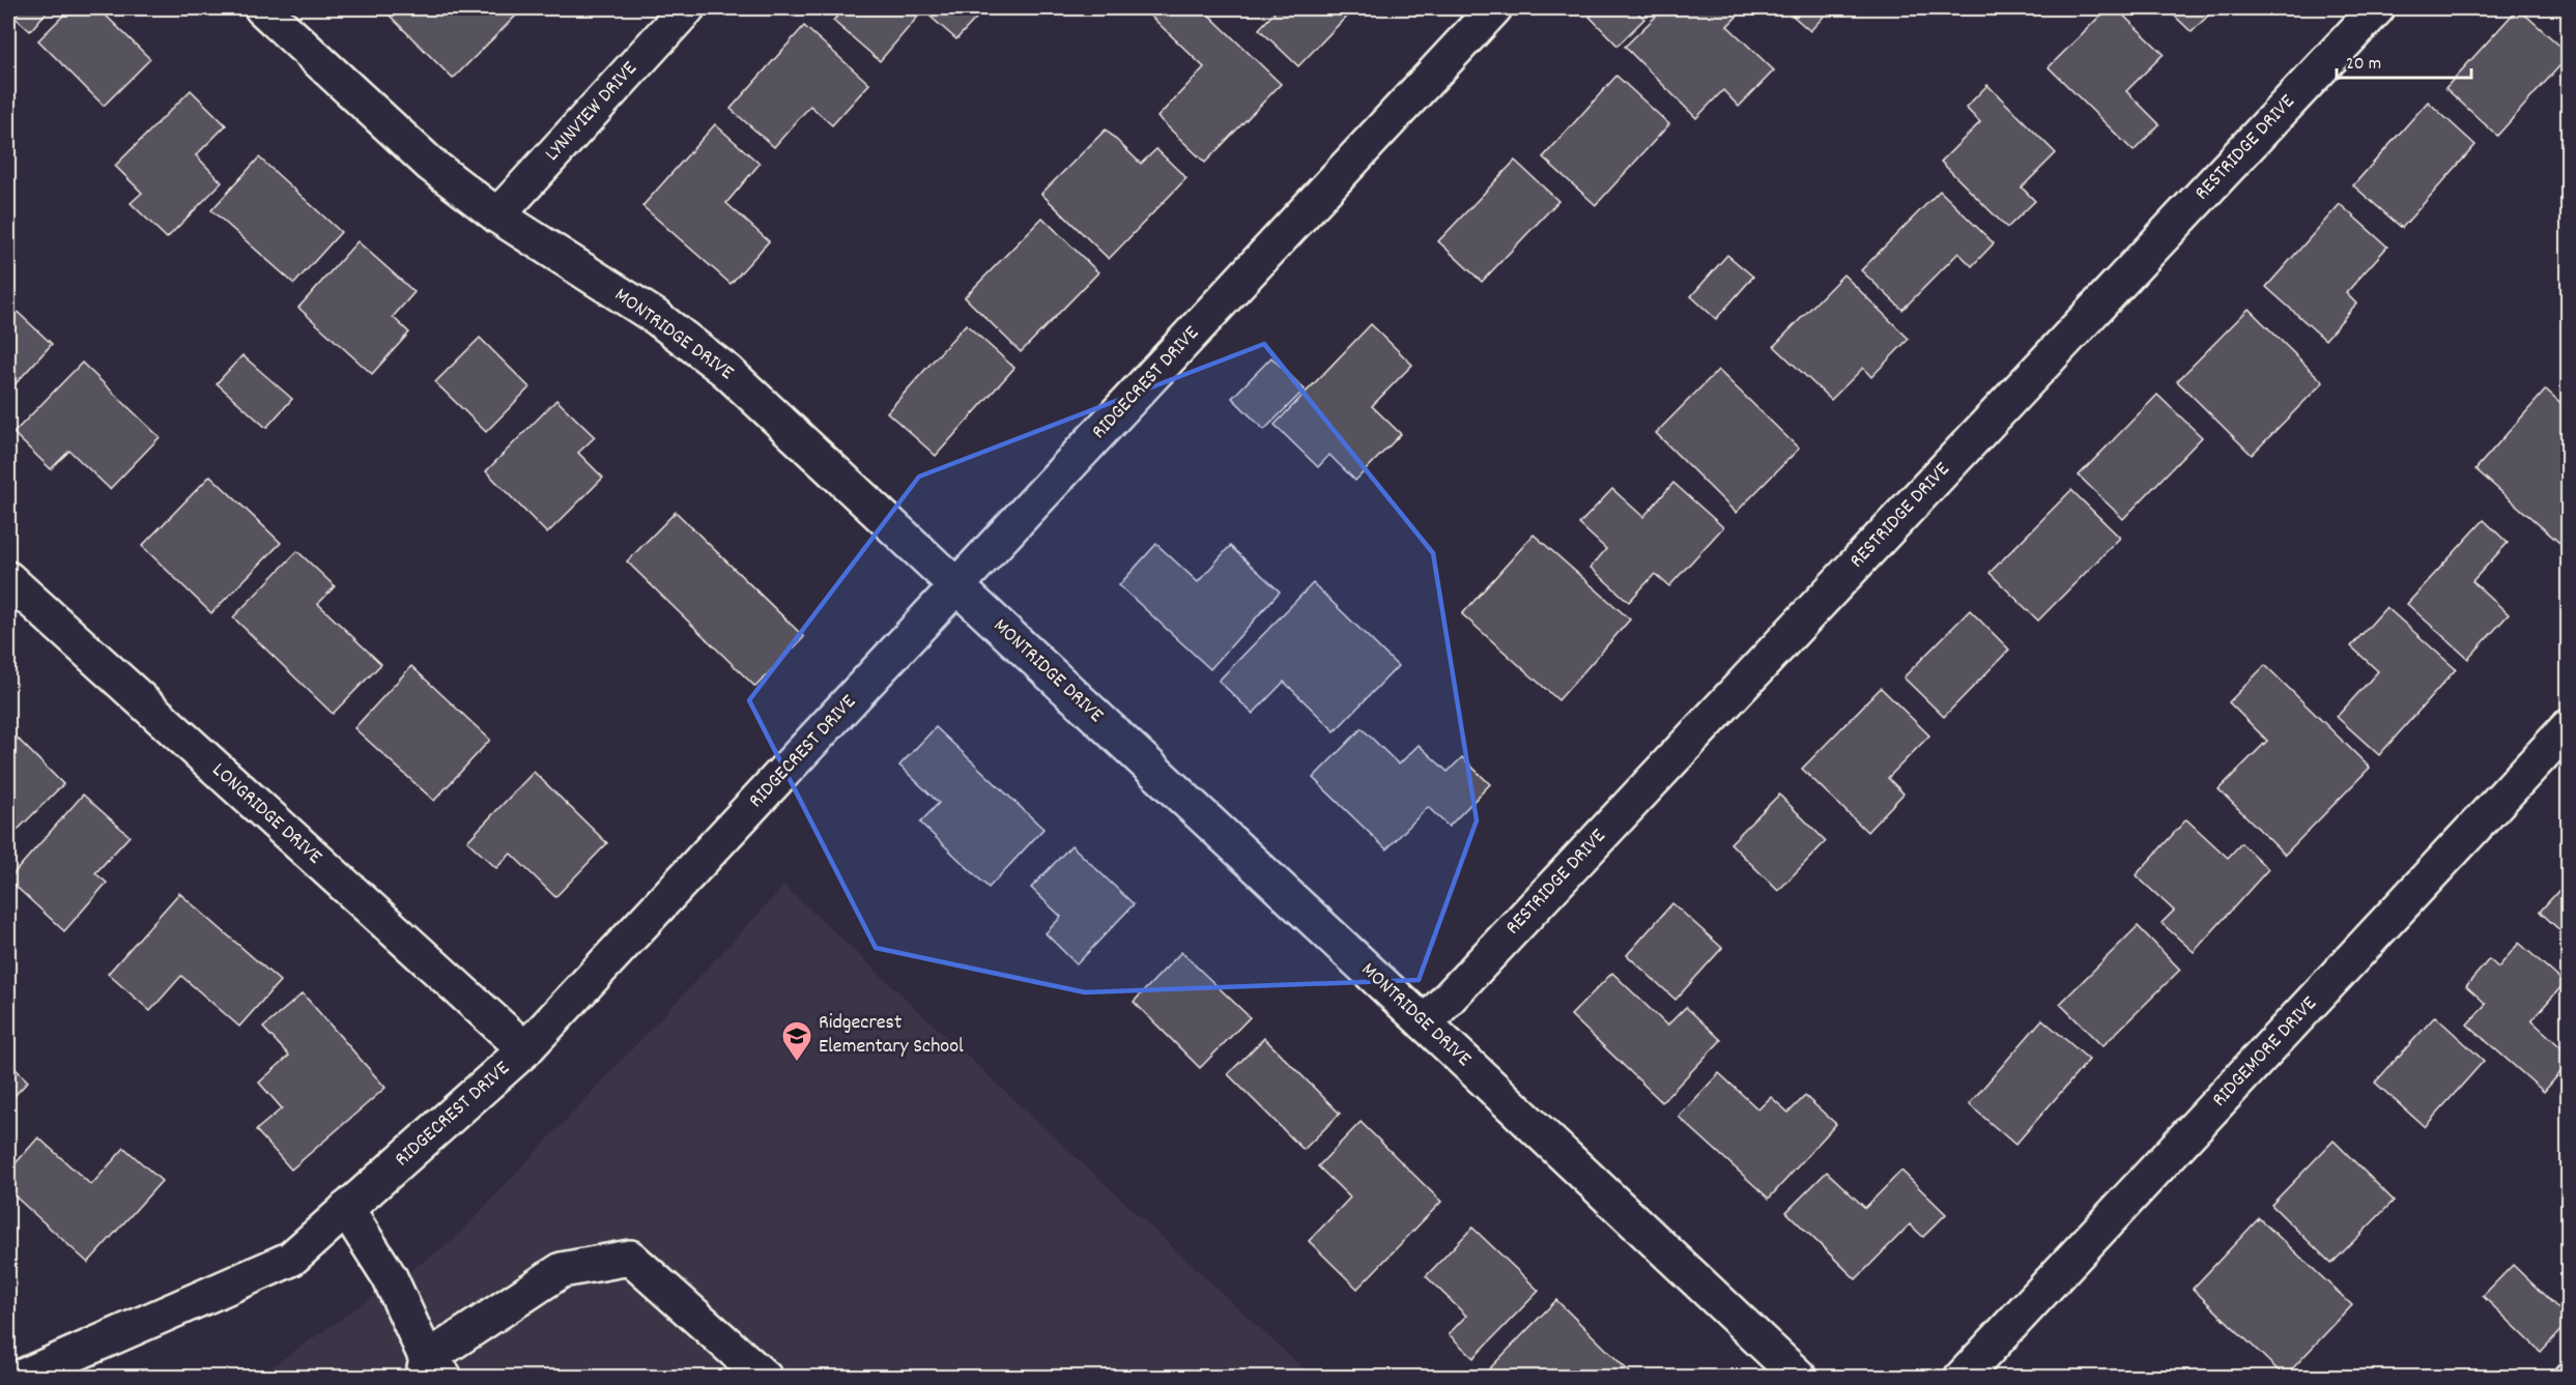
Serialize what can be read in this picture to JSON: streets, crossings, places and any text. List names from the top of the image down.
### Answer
{
  "streets": {
    "street": [
      "LYNNVIEW DRIVE",
      "RESTRIDGE DRIVE",
      "MONTRIDGE DRIVE",
      "RIDGECREST DRIVE",
      "LONGRIDGE DRIVE",
      "RIDGEMORE DRIVE"
    ]
  },
  "crossings": [
    ["LYNNVIEW DRIVE", "MONTRIDGE DRIVE"],
    ["RESTRIDGE DRIVE", "MONTRIDGE DRIVE"],
    ["MONTRIDGE DRIVE", "RIDGECREST DRIVE"],
    ["RIDGECREST DRIVE", "LONGRIDGE DRIVE"]
  ],
  "places": {
    "school or university": ["Ridgecrest Elementary School"]
  },
  "scale_bar": "20 m"
}
